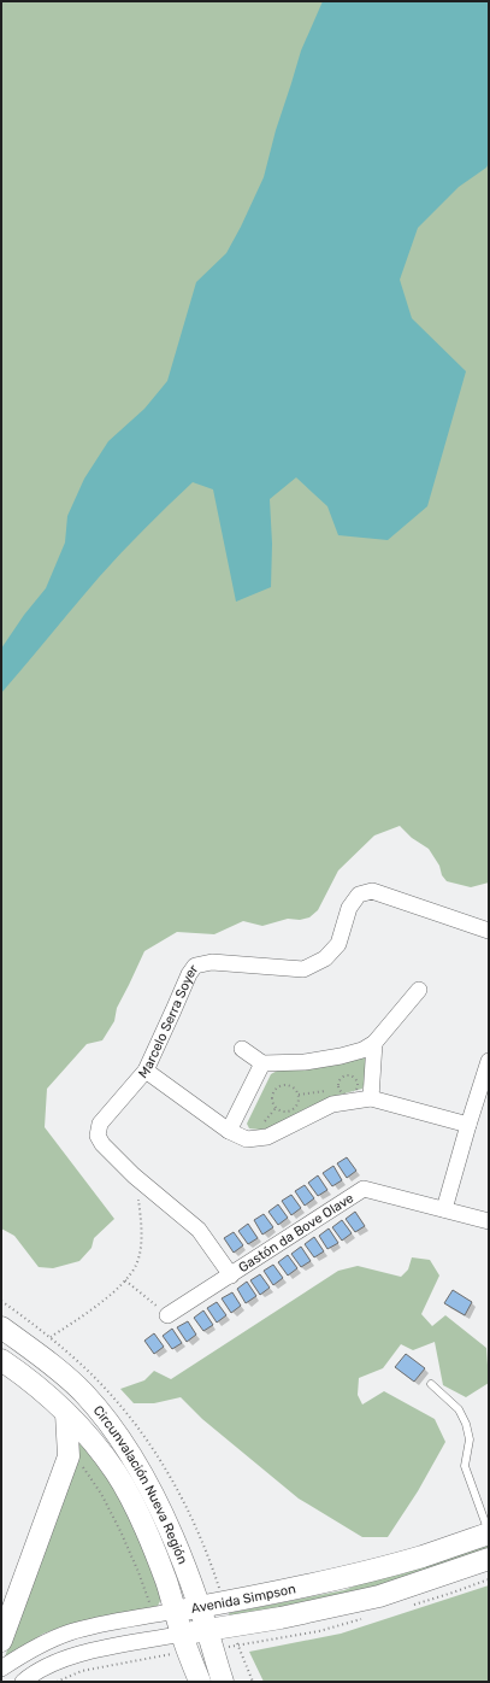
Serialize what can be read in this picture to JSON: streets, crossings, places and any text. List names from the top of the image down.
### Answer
{
  "streets": {
    "main road": ["Circunvalación Nueva Región", "Avenida Simpson"],
    "street": ["Marcelo Serra Soyer", "Gastón da Bove Olave"]
  },
  "crossings": [
    ["Circunvalación Nueva Región", "Avenida Simpson"]
  ]
}
